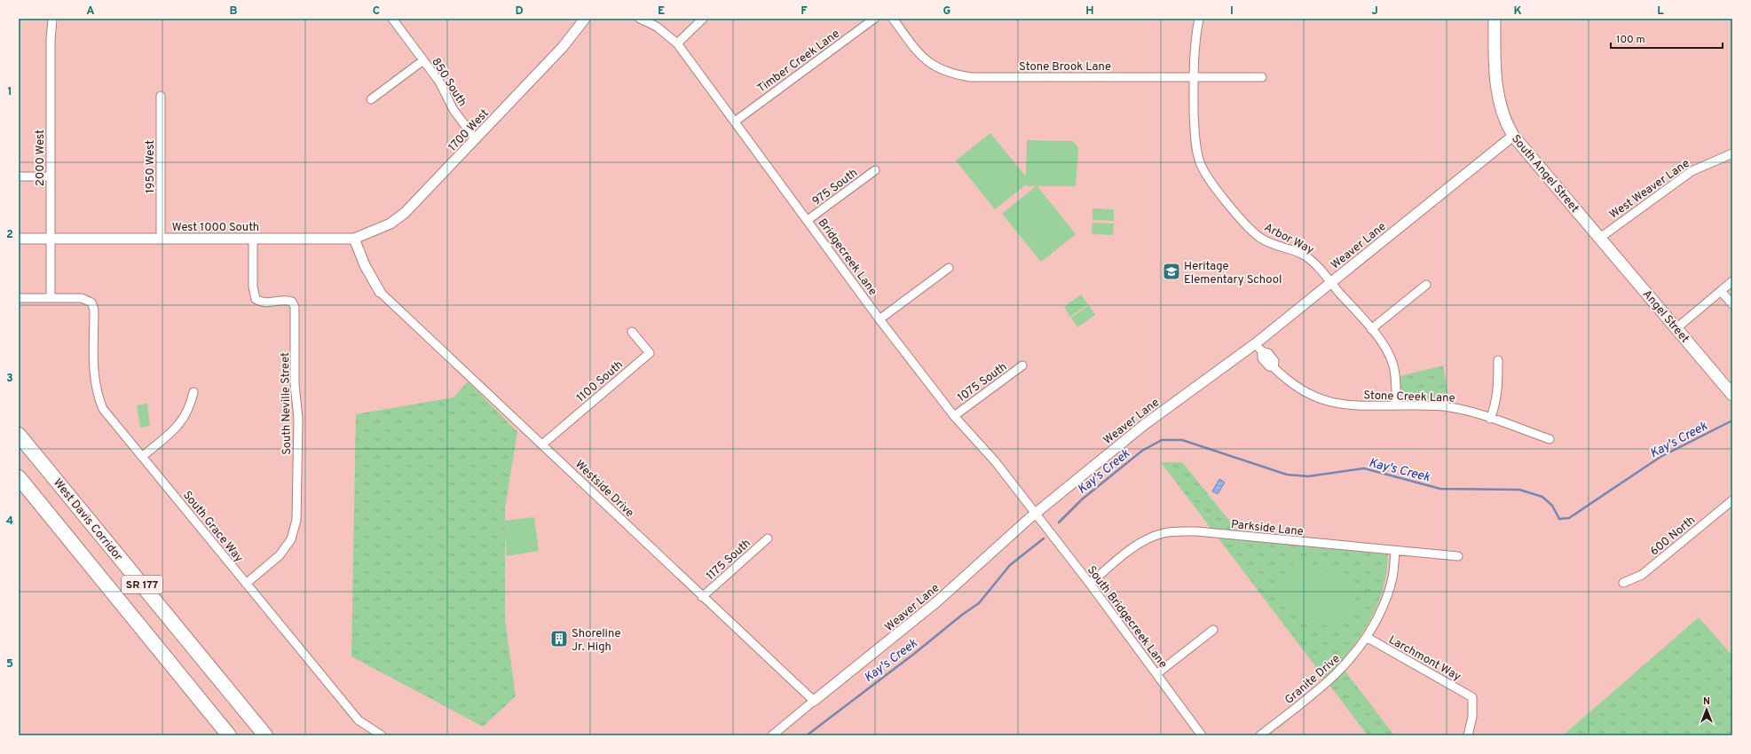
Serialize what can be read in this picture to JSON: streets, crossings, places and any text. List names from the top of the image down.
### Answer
{
  "streets": {
    "highway": ["West Davis Corridor", "SR 177"],
    "main road": ["South Angel Street", "Angel Street"],
    "street": [
      "Timber Creek Lane",
      "Stone Brook Lane",
      "850 South",
      "1700 West",
      "2000 West",
      "1950 West",
      "975 South",
      "West Weaver Lane",
      "West 1000 South",
      "Arbor Way",
      "Weaver Lane",
      "Bridgecreek Lane",
      "1100 South",
      "1075 South",
      "Stone Creek Lane",
      "South Neville Street",
      "Westside Drive",
      "South Grace Way",
      "Parkside Lane",
      "600 North",
      "1175 South",
      "South Bridgecreek Lane",
      "Larchmont Way",
      "Granite Drive"
    ]
  },
  "crossings": [
    ["Timber Creek Lane", "Bridgecreek Lane"],
    ["Stone Brook Lane", "Arbor Way"],
    ["850 South", "1700 West"],
    ["1700 West", "West 1000 South"],
    ["2000 West", "West 1000 South"],
    ["2000 West", "South Grace Way"],
    ["1950 West", "West 1000 South"],
    ["South Angel Street", "West Weaver Lane"],
    ["South Angel Street", "Weaver Lane"],
    ["South Angel Street", "Angel Street"],
    ["975 South", "Bridgecreek Lane"],
    ["West Weaver Lane", "Angel Street"],
    ["West 1000 South", "South Neville Street"],
    ["Arbor Way", "Weaver Lane"],
    ["Arbor Way", "Stone Creek Lane"],
    ["Weaver Lane", "Bridgecreek Lane"],
    ["Weaver Lane", "Stone Creek Lane"],
    ["Weaver Lane", "Westside Drive"],
    ["Weaver Lane", "South Bridgecreek Lane"],
    ["Bridgecreek Lane", "1075 South"],
    ["Bridgecreek Lane", "South Bridgecreek Lane"],
    ["1100 South", "Westside Drive"],
    ["South Neville Street", "South Grace Way"],
    ["Westside Drive", "1175 South"],
    ["Parkside Lane", "South Bridgecreek Lane"],
    ["Parkside Lane", "Granite Drive"],
    ["Larchmont Way", "Granite Drive"]
  ],
  "water": ["Kay's Creek"],
  "places": {
    "school or university": ["Heritage Elementary School"],
    "building": ["Shoreline Jr. High"]
  },
  "scale_bar": "100 m",
  "north": "top",
  "grid": {
    "columns": [
      "A",
      "B",
      "C",
      "D",
      "E",
      "F",
      "G",
      "H",
      "I",
      "J",
      "K",
      "L"
    ],
    "rows": [
      "1",
      "2",
      "3",
      "4",
      "5"
    ]
  }
}
